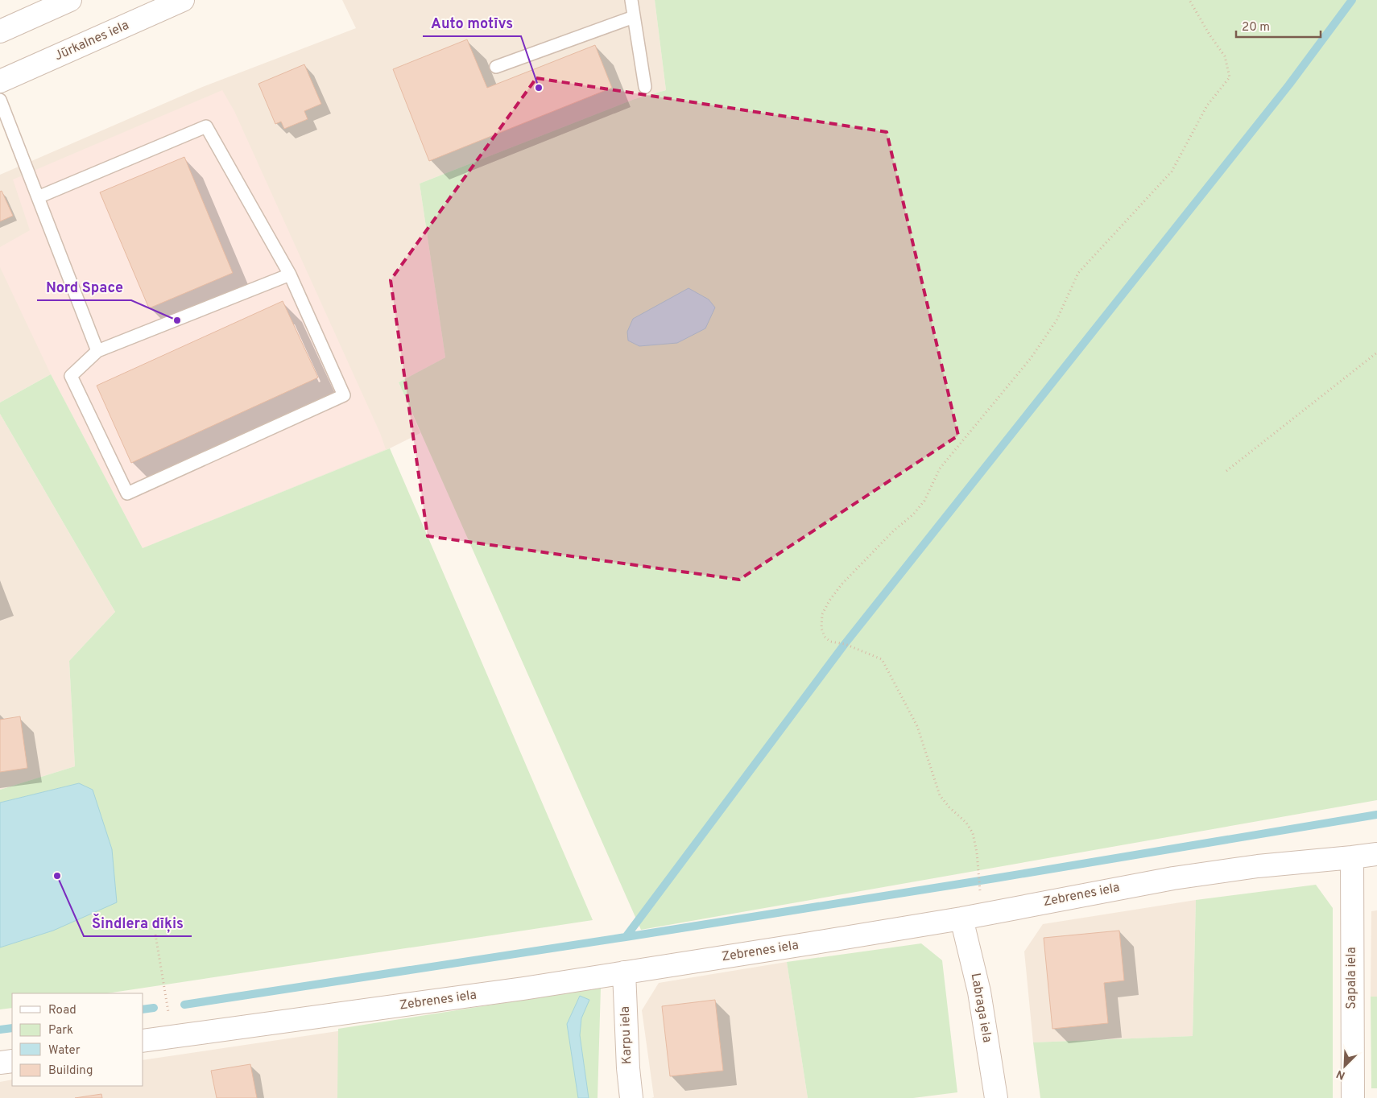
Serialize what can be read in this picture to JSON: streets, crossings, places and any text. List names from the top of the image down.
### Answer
{
  "streets": {
    "street": [
      "Jūrkalnes iela",
      "Zebrenes iela",
      "Sapala iela",
      "Labraga iela",
      "Karpu iela"
    ]
  },
  "crossings": [
    ["Zebrenes iela", "Sapala iela"],
    ["Zebrenes iela", "Labraga iela"],
    ["Zebrenes iela", "Karpu iela"]
  ],
  "places": ["Auto motīvs", "Nord Space", "Šindlera dīķis"],
  "legend": [
    "Road",
    "Park",
    "Water",
    "Building"
  ],
  "scale_bar": "20 m",
  "north": "bottom left"
}
